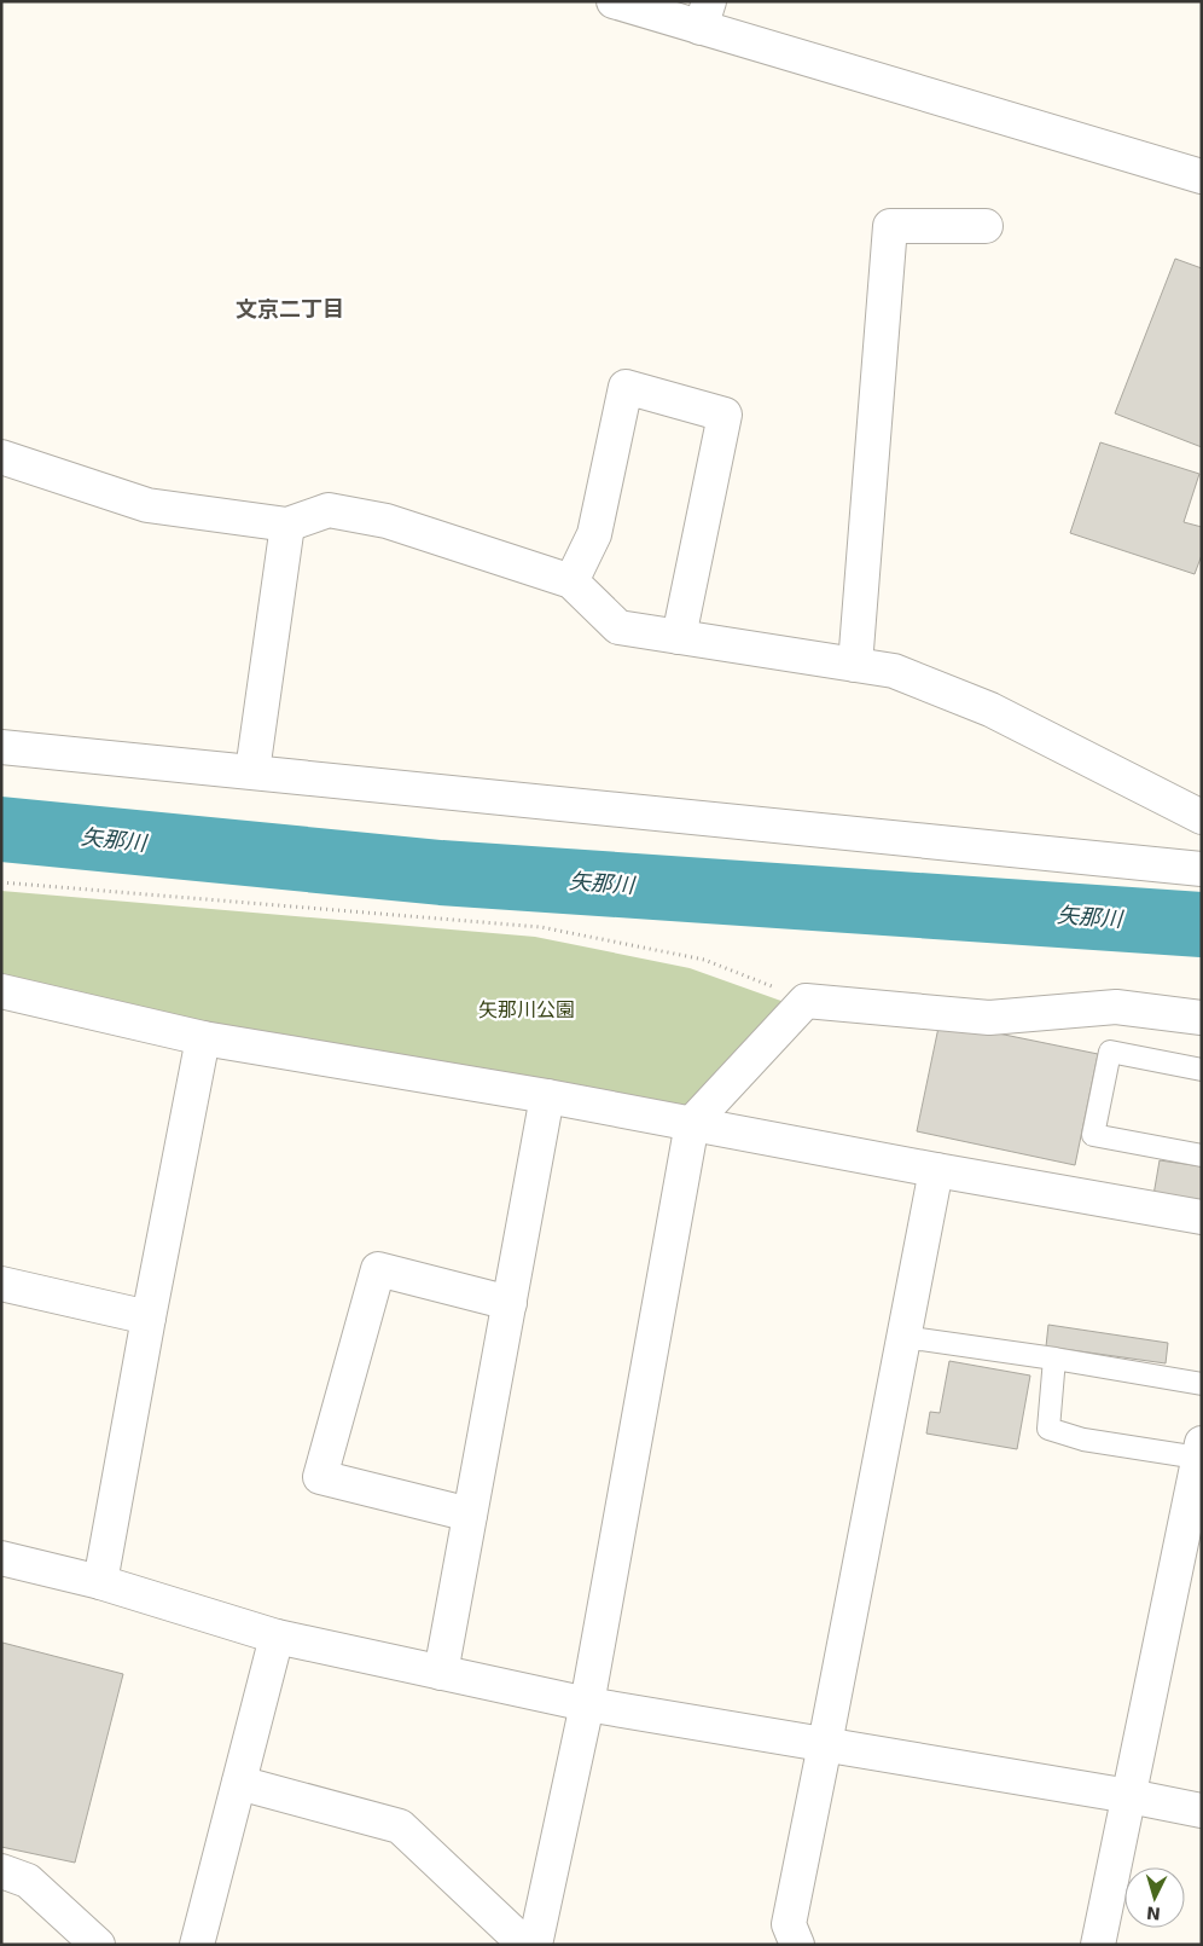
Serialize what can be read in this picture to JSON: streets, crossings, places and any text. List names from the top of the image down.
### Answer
{
  "districts": ["文京二丁目"],
  "water": ["矢那川"],
  "parks": ["矢那川公園"],
  "north": "bottom"
}
